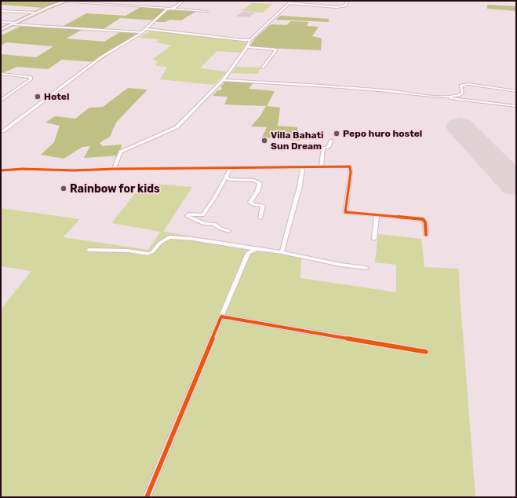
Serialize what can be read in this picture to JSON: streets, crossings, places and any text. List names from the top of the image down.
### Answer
{
  "places": [
    "Hotel",
    "Pepo huro hostel",
    "Villa Bahati Sun Dream",
    "Rainbow for kids"
  ]
}
